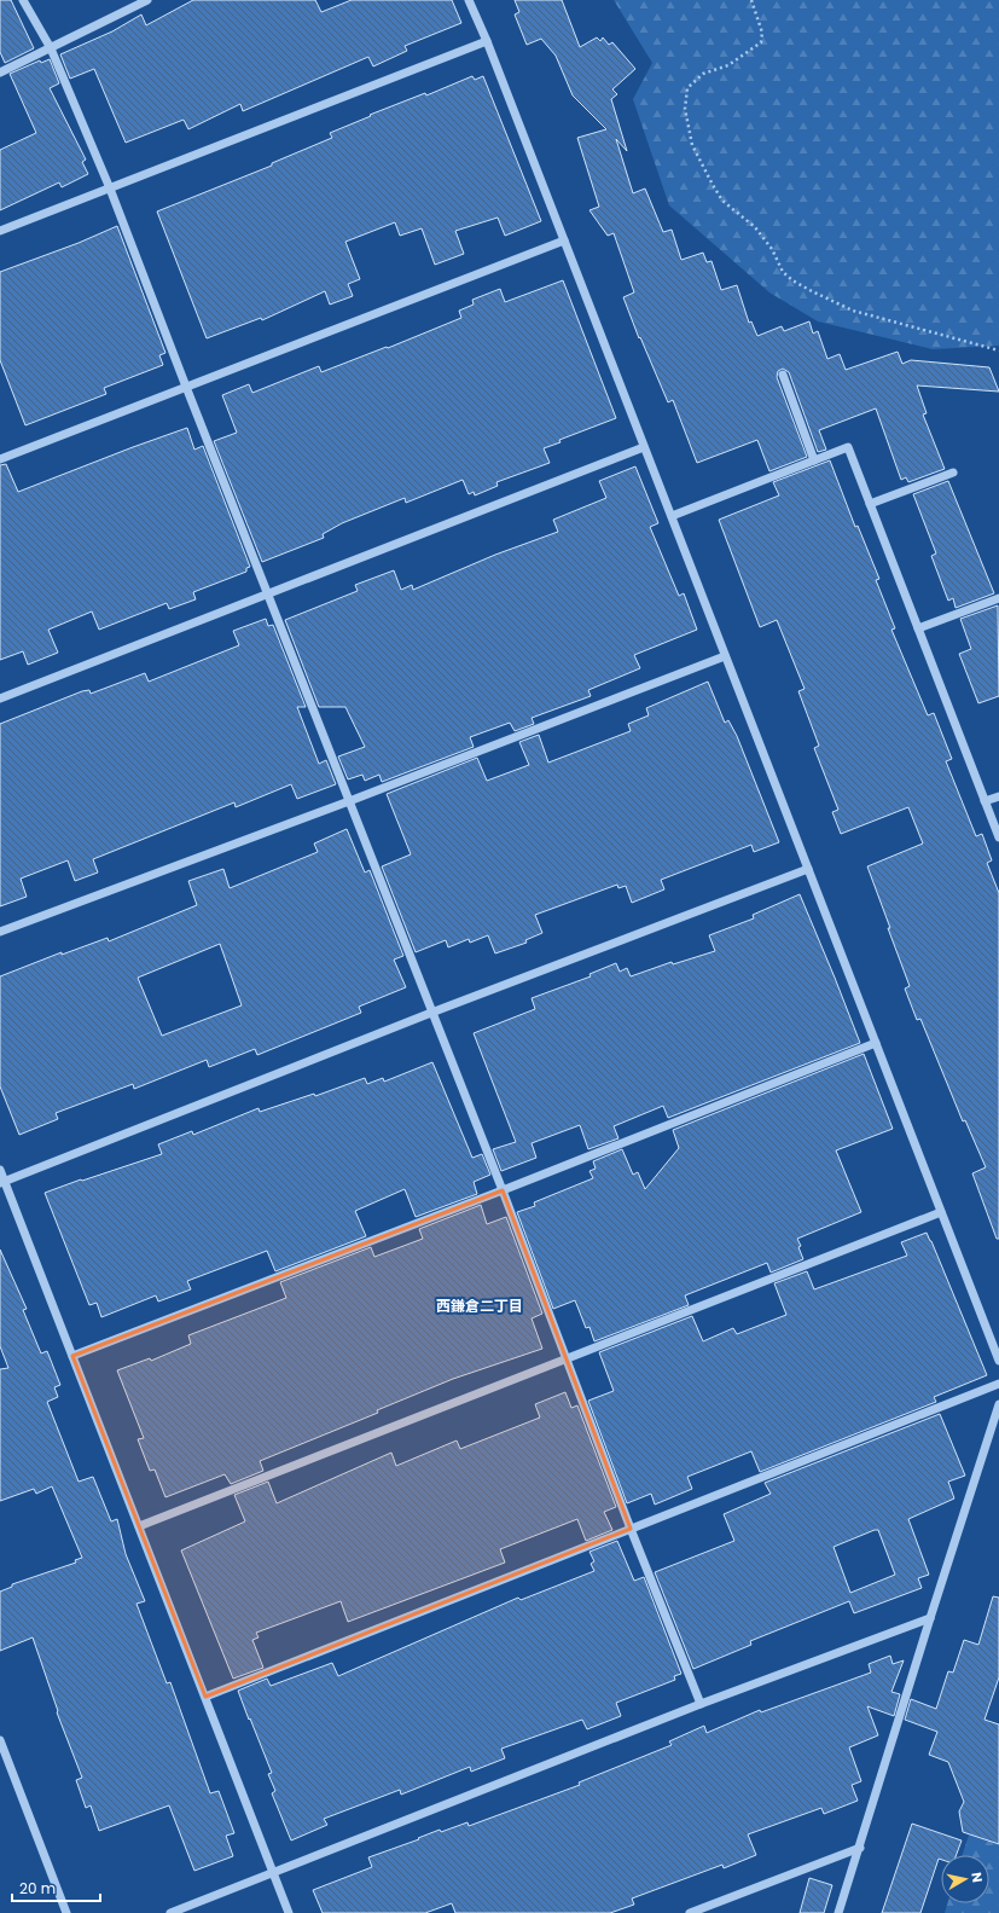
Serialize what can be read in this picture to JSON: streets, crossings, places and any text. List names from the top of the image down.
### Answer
{
  "districts": ["西鎌倉二丁目"],
  "scale_bar": "20 m",
  "north": "right"
}
